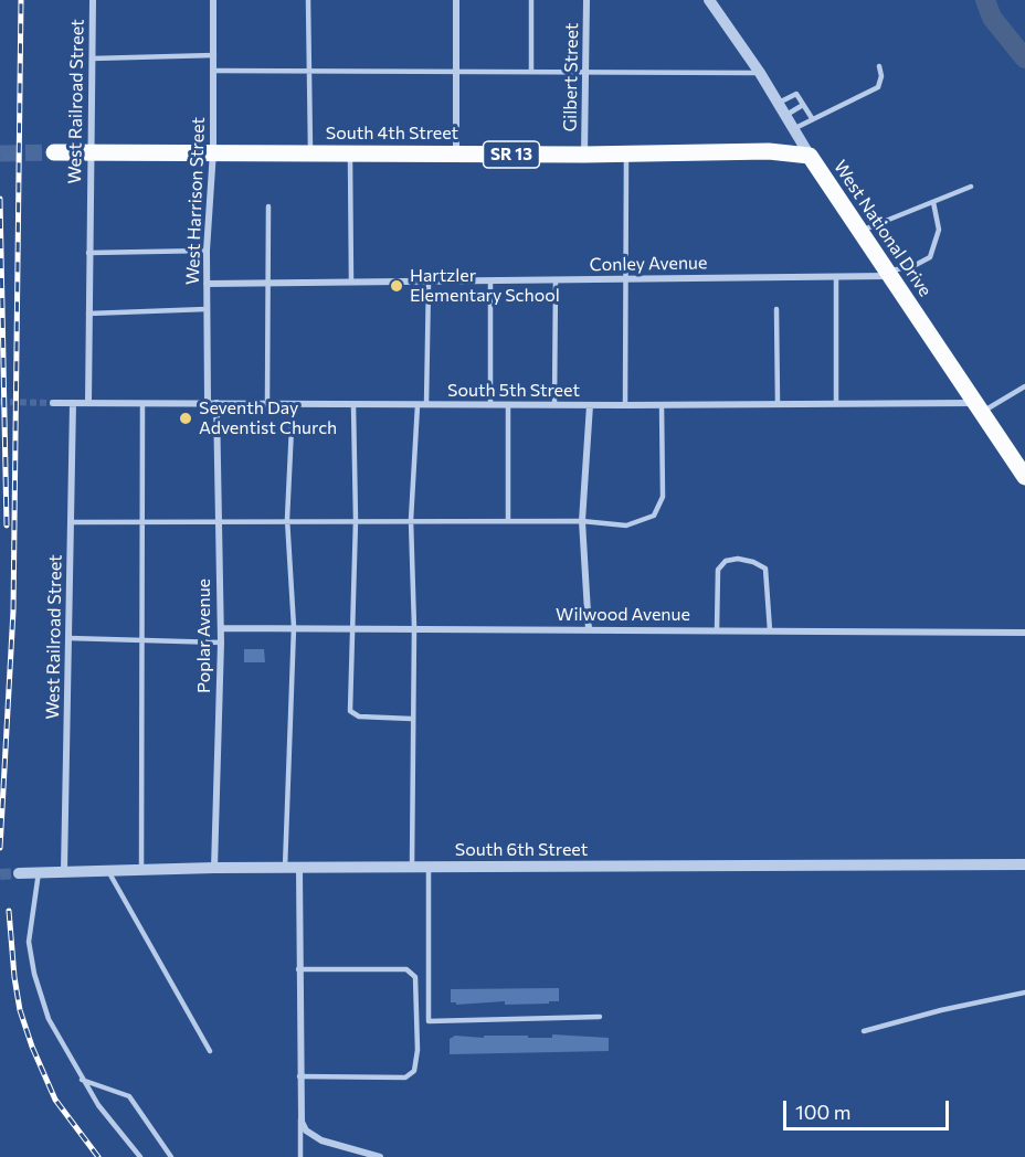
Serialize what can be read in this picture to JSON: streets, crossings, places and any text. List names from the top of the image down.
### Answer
{
  "streets": {
    "main road": ["South 4th Street", "SR 13", "West National Drive"],
    "street": [
      "Gilbert Street",
      "West Railroad Street",
      "West Harrison Street",
      "Conley Avenue",
      "South 5th Street",
      "Wilwood Avenue",
      "Poplar Avenue",
      "South 6th Street"
    ]
  },
  "crossings": [
    ["Gilbert Street", "South 4th Street"],
    ["West Railroad Street", "South 4th Street"],
    ["West Railroad Street", "South 5th Street"],
    ["West Railroad Street", "South 6th Street"],
    ["South 4th Street", "West Harrison Street"],
    ["South 4th Street", "West National Drive"],
    ["West Harrison Street", "Conley Avenue"],
    ["West Harrison Street", "South 5th Street"],
    ["West National Drive", "Conley Avenue"],
    ["West National Drive", "South 5th Street"],
    ["South 5th Street", "Poplar Avenue"],
    ["Wilwood Avenue", "Poplar Avenue"],
    ["Poplar Avenue", "South 6th Street"]
  ],
  "places": ["Hartzler Elementary School", "Seventh Day Adventist Church"],
  "scale_bar": "100 m"
}
